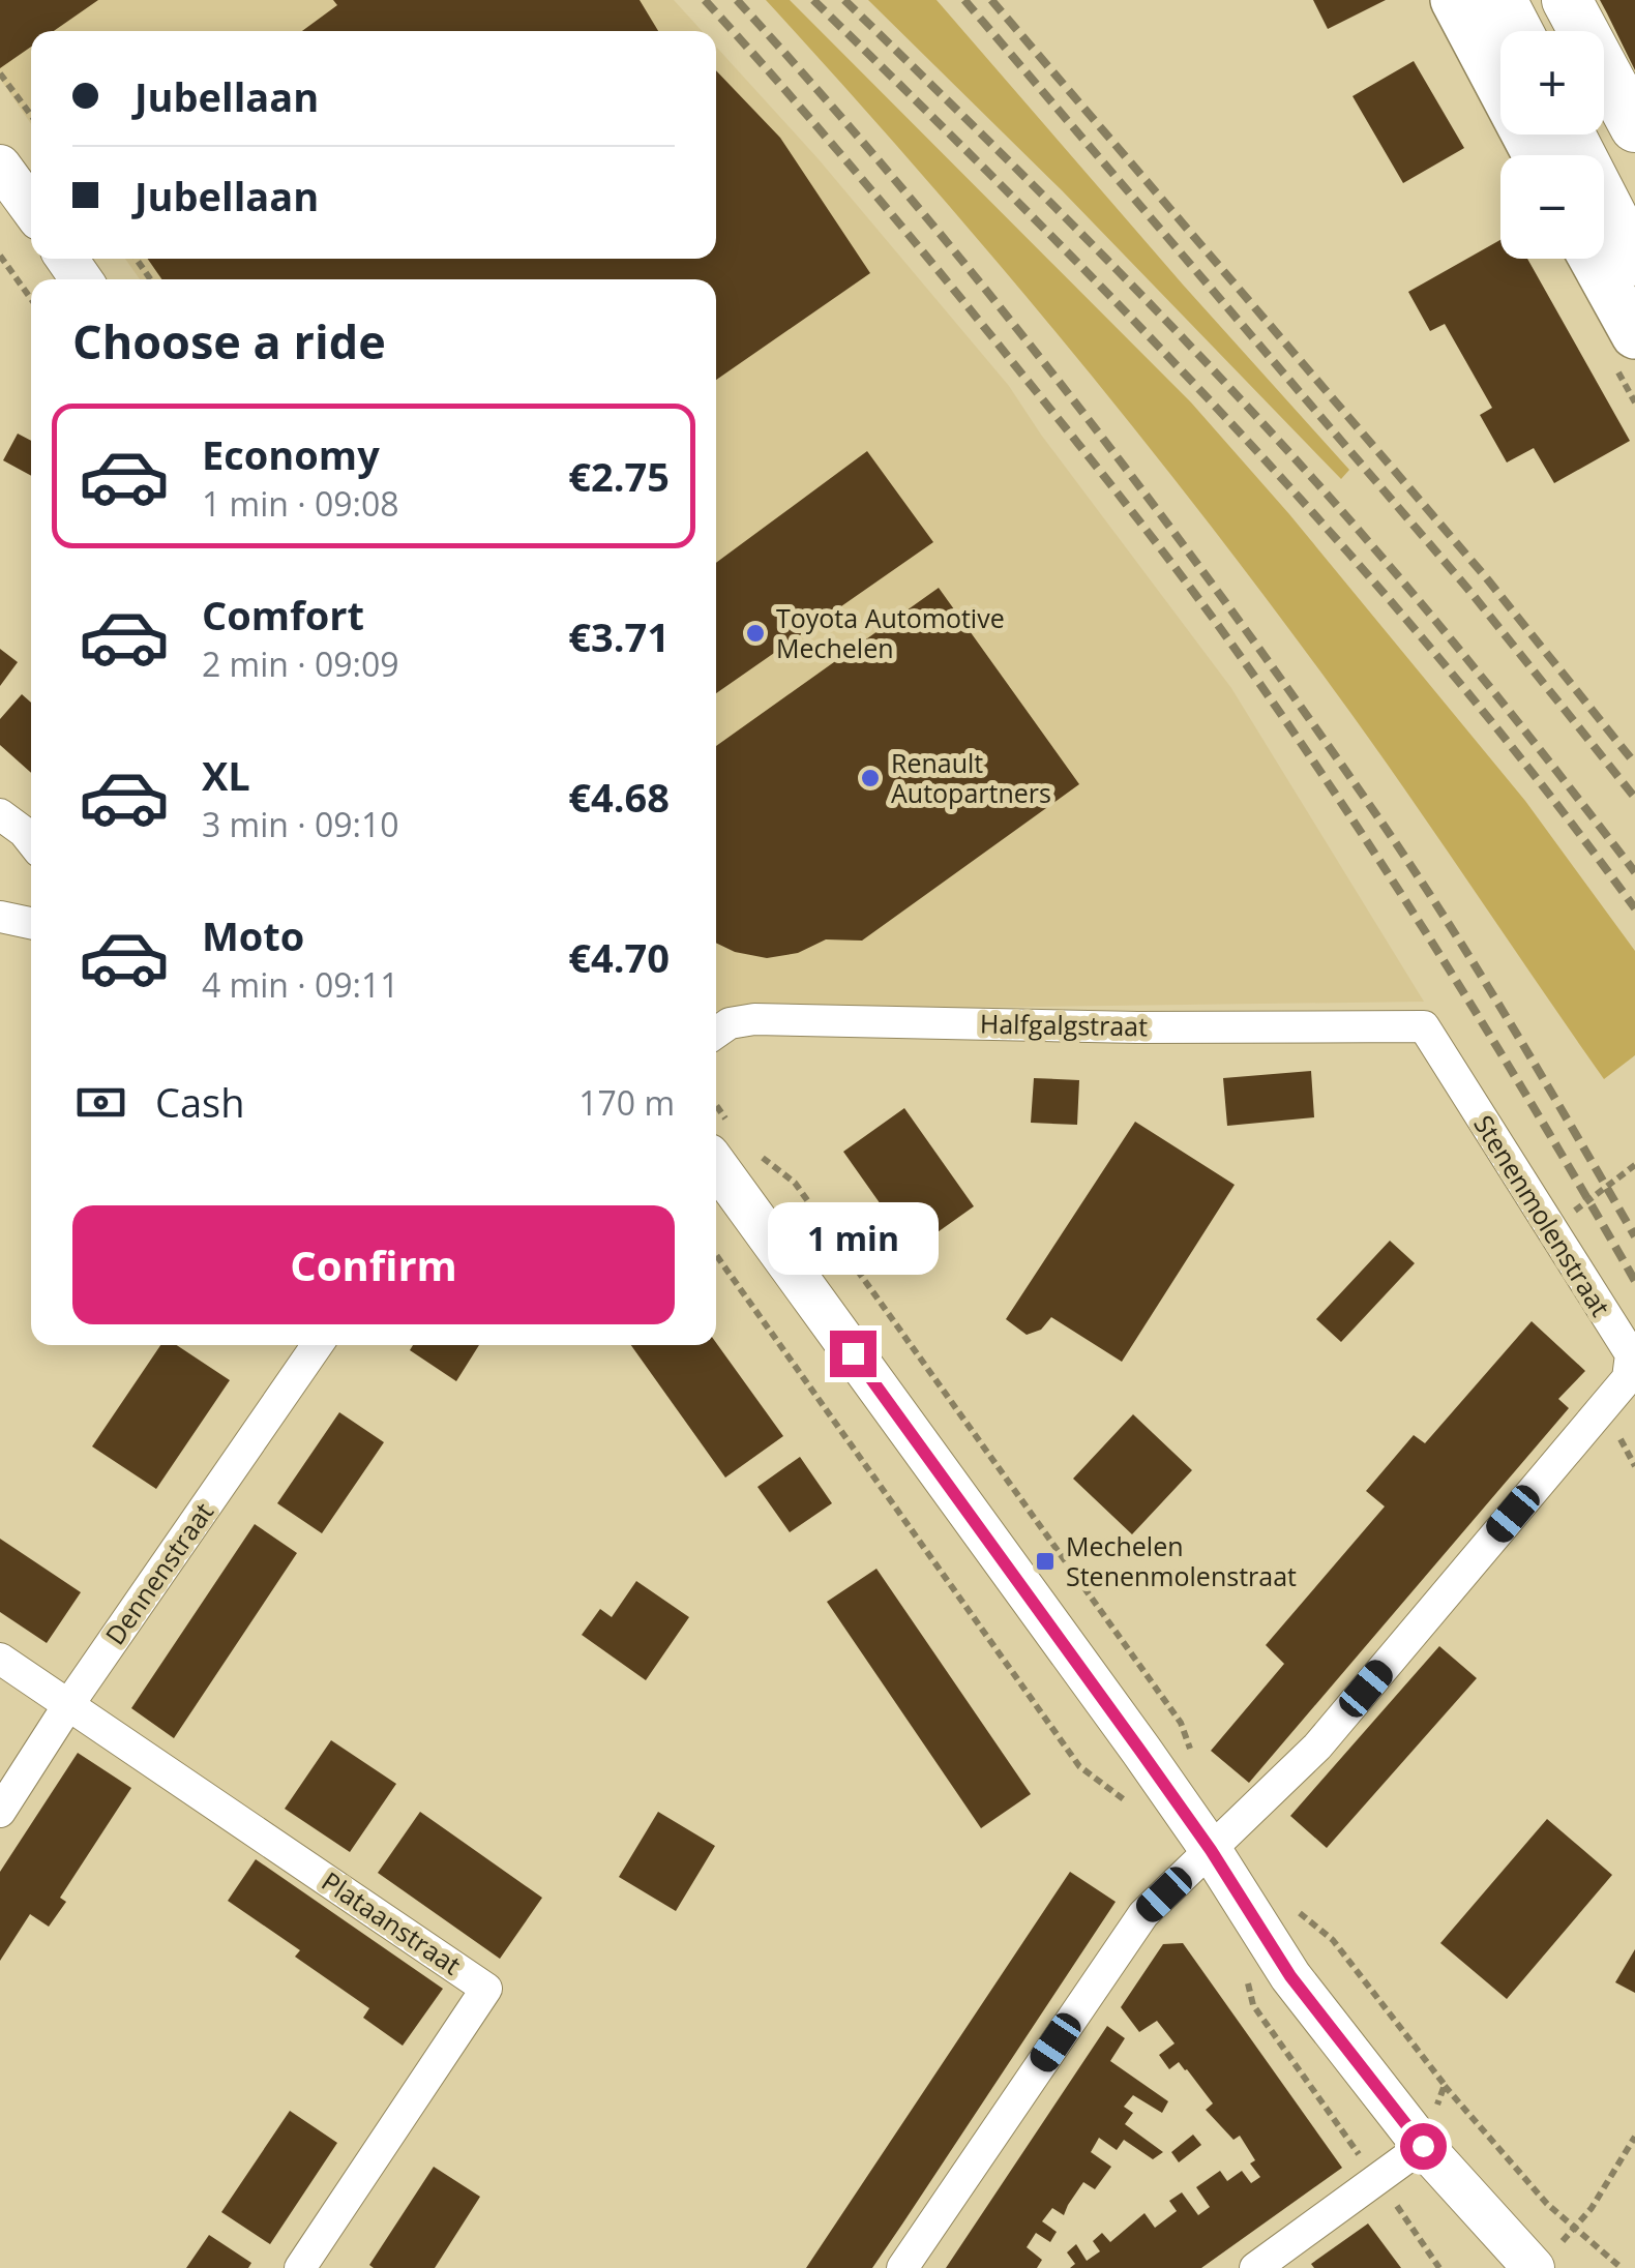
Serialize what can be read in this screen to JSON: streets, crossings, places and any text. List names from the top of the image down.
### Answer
{
  "streets": {
    "street": [
      "Halfgalgstraat",
      "Stenenmolenstraat",
      "Dennenstraat",
      "Plataanstraat"
    ]
  },
  "crossings": [
    ["Halfgalgstraat", "Stenenmolenstraat"],
    ["Dennenstraat", "Plataanstraat"]
  ],
  "places": {
    "other": ["Toyota Automotive Mechelen", "Renault Autopartners"],
    "transit": ["Mechelen Stenenmolenstraat"]
  },
  "page": {
    "map_buttons": ["+", "−"],
    "banner": ["Jubellaan", "Jubellaan"],
    "heading": "Choose a ride",
    "list": [
      {
        "name": "Economy",
        "note": "1 min · 09:08",
        "value": "€2.75"
      },
      {
        "name": "Comfort",
        "note": "2 min · 09:09",
        "value": "€3.71"
      },
      {
        "name": "XL",
        "note": "3 min · 09:10",
        "value": "€4.68"
      },
      {
        "name": "Moto",
        "note": "4 min · 09:11",
        "value": "€4.70"
      }
    ],
    "pay": ["Cash", "170 m"],
    "buttons": "Confirm",
    "bubble": "1 min"
  }
}
